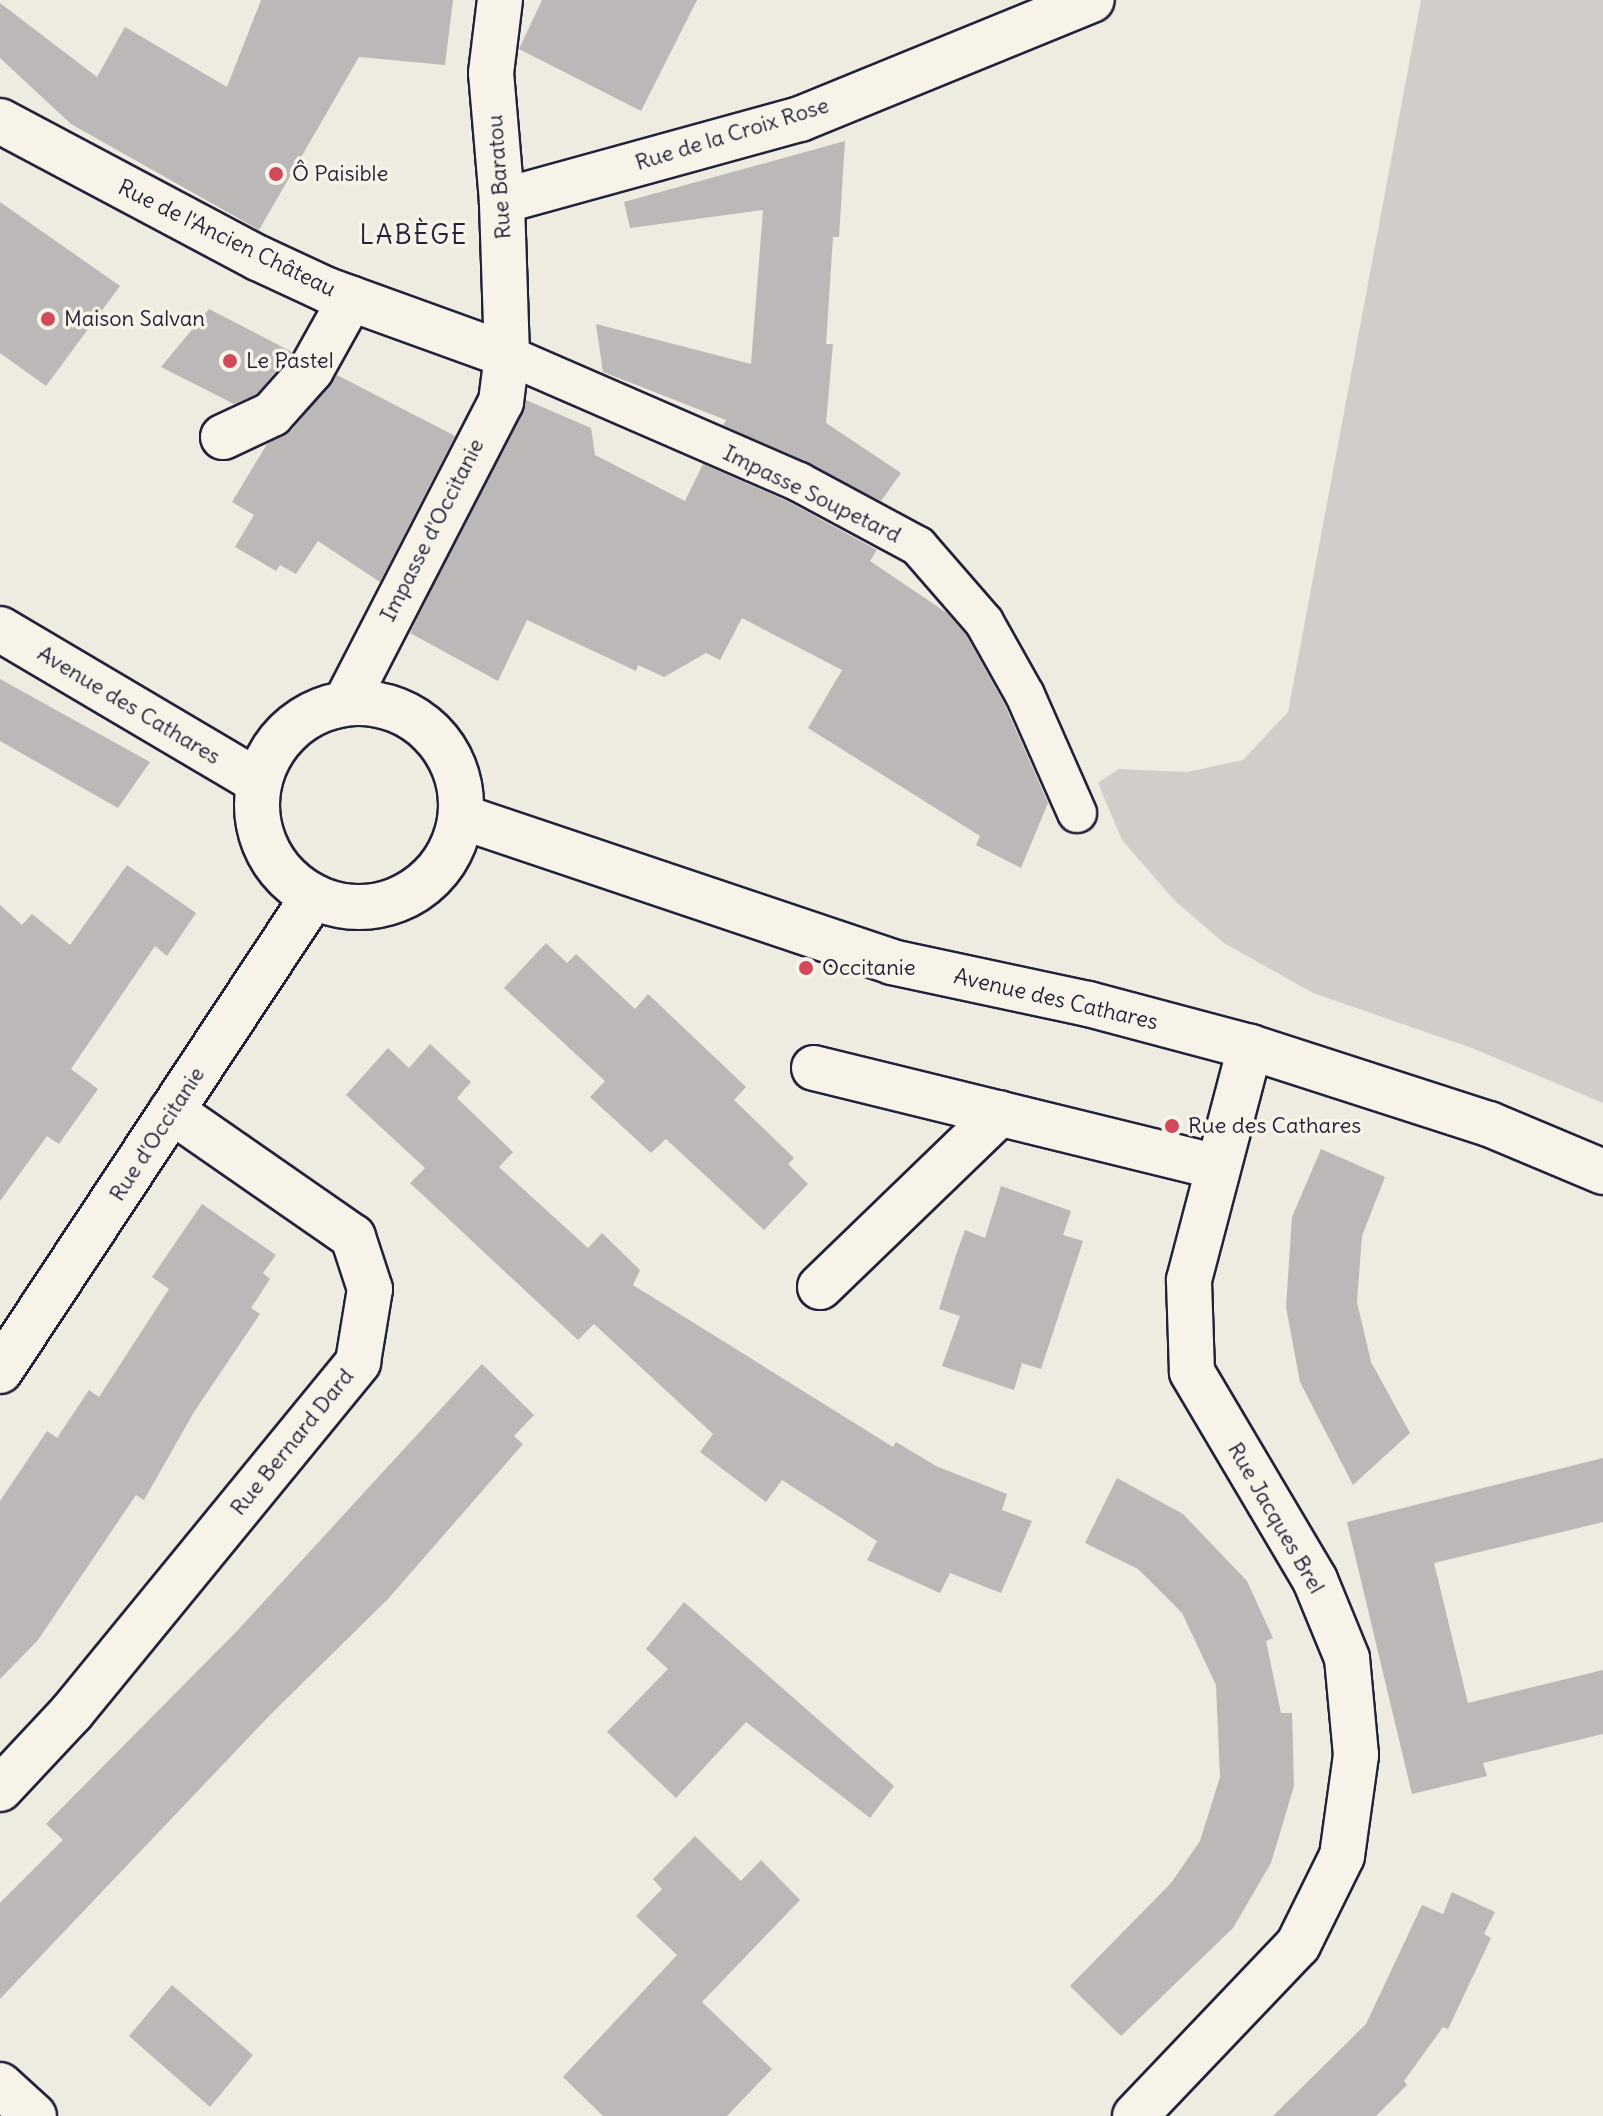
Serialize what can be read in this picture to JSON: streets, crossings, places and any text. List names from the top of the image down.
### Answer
{
  "streets": {
    "street": [
      "Rue de la Croix Rose",
      "Rue Baratou",
      "Rue de l'Ancien Château",
      "Impasse Soupetard",
      "Impasse d'Occitanie",
      "Avenue des Cathares",
      "Rue d'Occitanie",
      "Rue Bernard Dard",
      "Rue Jacques Brel"
    ]
  },
  "crossings": [
    ["Rue de la Croix Rose", "Rue Baratou"],
    ["Rue Baratou", "Rue de l'Ancien Château"],
    ["Rue Baratou", "Impasse Soupetard"],
    ["Rue Baratou", "Impasse d'Occitanie"],
    ["Rue de l'Ancien Château", "Impasse Soupetard"],
    ["Rue de l'Ancien Château", "Impasse d'Occitanie"],
    ["Impasse Soupetard", "Impasse d'Occitanie"],
    ["Impasse d'Occitanie", "Avenue des Cathares"],
    ["Impasse d'Occitanie", "Rue d'Occitanie"],
    ["Avenue des Cathares", "Rue d'Occitanie"],
    ["Avenue des Cathares", "Rue Jacques Brel"],
    ["Rue d'Occitanie", "Rue Bernard Dard"]
  ],
  "districts": ["LABÈGE"],
  "places": [
    "Ô Paisible",
    "Maison Salvan",
    "Le Pastel",
    "Occitanie",
    "Rue des Cathares"
  ]
}
